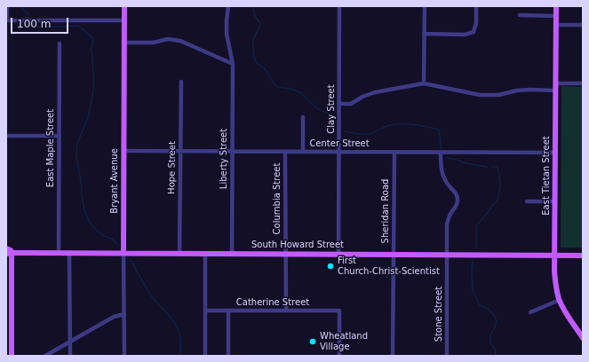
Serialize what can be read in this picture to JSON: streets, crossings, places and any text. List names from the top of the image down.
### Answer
{
  "streets": {
    "main road": ["East Tietan Street", "Bryant Avenue", "South Howard Street"],
    "street": [
      "Clay Street",
      "Center Street",
      "East Maple Street",
      "Liberty Street",
      "Hope Street",
      "Columbia Street",
      "Sheridan Road",
      "Catherine Street",
      "Stone Street"
    ]
  },
  "crossings": [
    ["Clay Street", "Center Street"],
    ["Clay Street", "South Howard Street"],
    ["Center Street", "Liberty Street"],
    ["Center Street", "Hope Street"],
    ["Center Street", "East Tietan Street"],
    ["Center Street", "Bryant Avenue"],
    ["Center Street", "Columbia Street"],
    ["Center Street", "Sheridan Road"],
    ["Center Street", "Stone Street"],
    ["East Maple Street", "South Howard Street"],
    ["Liberty Street", "South Howard Street"],
    ["Hope Street", "South Howard Street"],
    ["East Tietan Street", "South Howard Street"],
    ["Bryant Avenue", "South Howard Street"],
    ["Columbia Street", "South Howard Street"],
    ["Columbia Street", "Catherine Street"],
    ["Sheridan Road", "South Howard Street"],
    ["South Howard Street", "Stone Street"]
  ],
  "places": ["First Church-Christ-Scientist", "Wheatland Village"],
  "scale_bar": "100 m"
}
